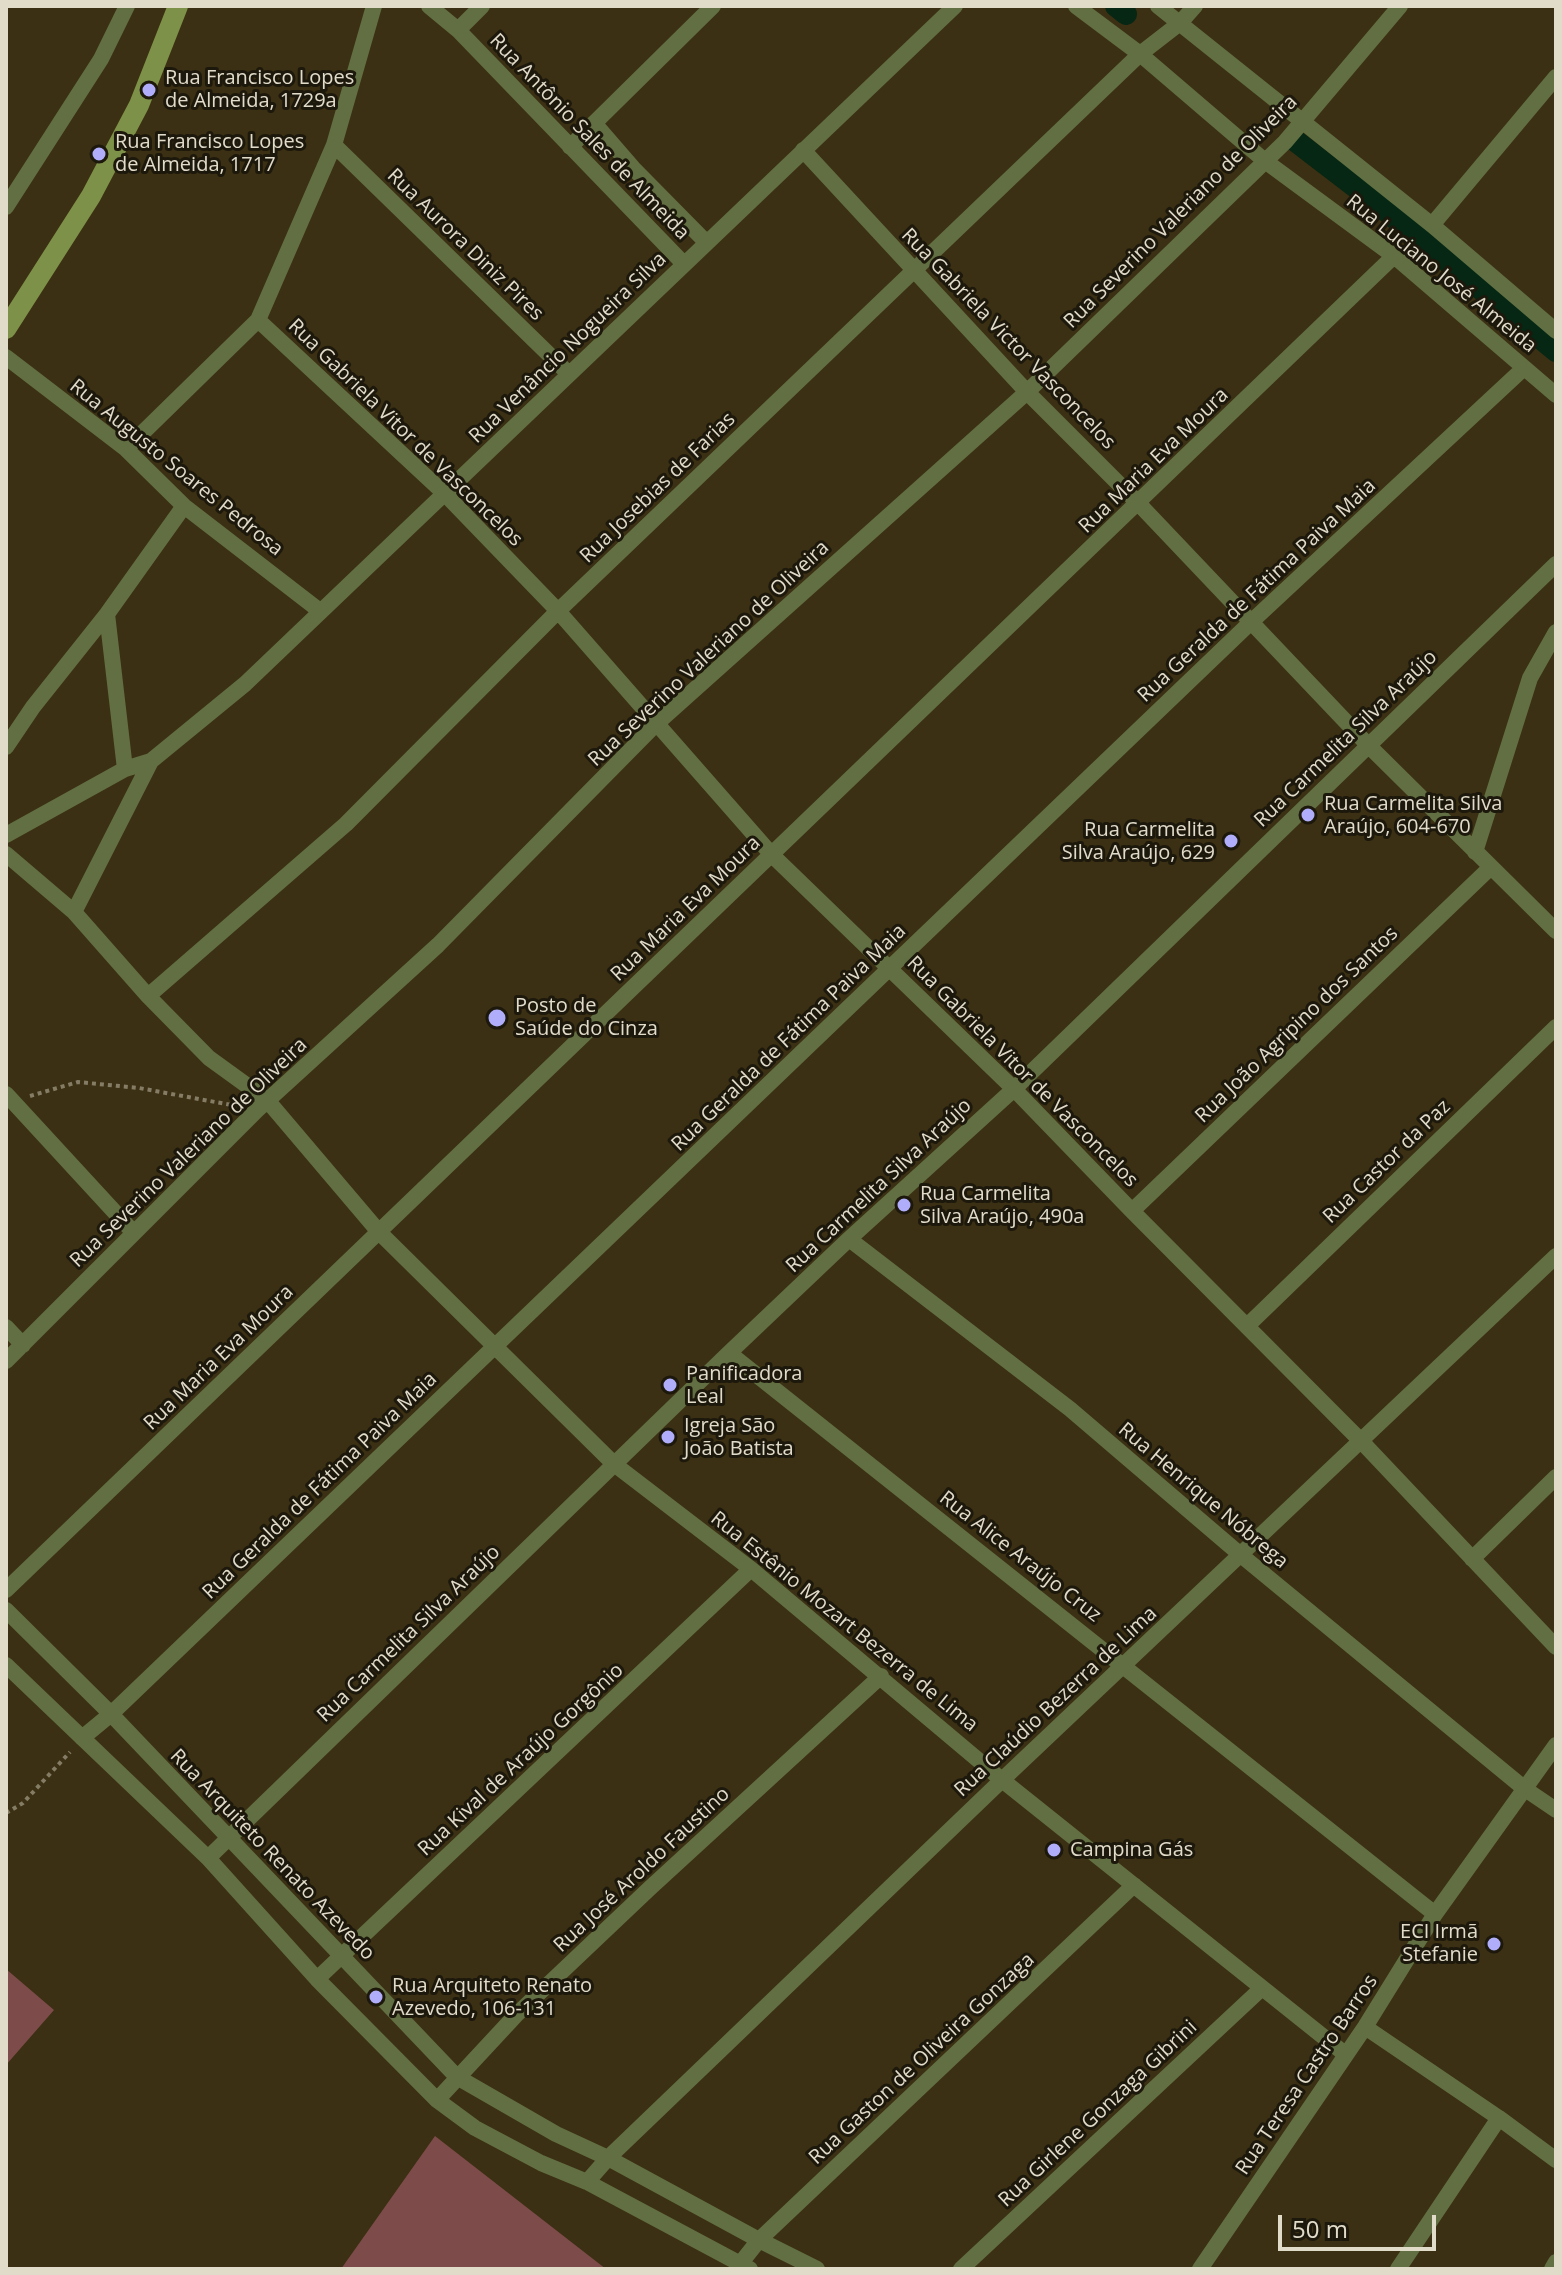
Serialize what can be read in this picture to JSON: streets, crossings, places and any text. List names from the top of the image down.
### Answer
{
  "streets": {
    "street": [
      "Rua Antônio Sales de Almeida",
      "Rua Severino Valeriano de Oliveira",
      "Rua Aurora Diniz Pires",
      "Rua Luciano José Almeida",
      "Rua Gabriela Victor Vasconcelos",
      "Rua Venâncio Nogueira Silva",
      "Rua Gabriela Vitor de Vasconcelos",
      "Rua Maria Eva Moura",
      "Rua Augusto Soares Pedrosa",
      "Rua Josebias de Farias",
      "Rua Geralda de Fátima Paiva Maia",
      "Rua Carmelita Silva Araújo",
      "Rua João Agripino dos Santos",
      "Rua Castor da Paz",
      "Rua Henrique Nóbrega",
      "Rua Alice Araújo Cruz",
      "Rua Estênio Mozart Bezerra de Lima",
      "Rua Claúdio Bezerra de Lima",
      "Rua Kival de Araújo Gorgônio",
      "Rua Arquiteto Renato Azevedo",
      "Rua José Aroldo Faustino",
      "Rua Gaston de Oliveira Gonzaga",
      "Rua Teresa Castro Barros",
      "Rua Girlene Gonzaga Gibrini"
    ]
  },
  "crossings": [
    ["Rua Antônio Sales de Almeida", "Rua Venâncio Nogueira Silva"],
    ["Rua Severino Valeriano de Oliveira", "Rua Luciano José Almeida"],
    ["Rua Severino Valeriano de Oliveira", "Rua Gabriela Victor Vasconcelos"],
    ["Rua Severino Valeriano de Oliveira", "Rua Gabriela Vitor de Vasconcelos"],
    ["Rua Severino Valeriano de Oliveira", "Rua Estênio Mozart Bezerra de Lima"],
    ["Rua Aurora Diniz Pires", "Rua Venâncio Nogueira Silva"],
    ["Rua Luciano José Almeida", "Rua Maria Eva Moura"],
    ["Rua Luciano José Almeida", "Rua Josebias de Farias"],
    ["Rua Luciano José Almeida", "Rua Geralda de Fátima Paiva Maia"],
    ["Rua Gabriela Victor Vasconcelos", "Rua Venâncio Nogueira Silva"],
    ["Rua Gabriela Victor Vasconcelos", "Rua Maria Eva Moura"],
    ["Rua Gabriela Victor Vasconcelos", "Rua Josebias de Farias"],
    ["Rua Gabriela Victor Vasconcelos", "Rua Geralda de Fátima Paiva Maia"],
    ["Rua Gabriela Victor Vasconcelos", "Rua Carmelita Silva Araújo"],
    ["Rua Gabriela Victor Vasconcelos", "Rua João Agripino dos Santos"],
    ["Rua Venâncio Nogueira Silva", "Rua Gabriela Vitor de Vasconcelos"],
    ["Rua Venâncio Nogueira Silva", "Rua Augusto Soares Pedrosa"],
    ["Rua Venâncio Nogueira Silva", "Rua Estênio Mozart Bezerra de Lima"],
    ["Rua Gabriela Vitor de Vasconcelos", "Rua Maria Eva Moura"],
    ["Rua Gabriela Vitor de Vasconcelos", "Rua Josebias de Farias"],
    ["Rua Gabriela Vitor de Vasconcelos", "Rua Geralda de Fátima Paiva Maia"],
    ["Rua Gabriela Vitor de Vasconcelos", "Rua Carmelita Silva Araújo"],
    ["Rua Gabriela Vitor de Vasconcelos", "Rua João Agripino dos Santos"],
    ["Rua Gabriela Vitor de Vasconcelos", "Rua Castor da Paz"],
    ["Rua Gabriela Vitor de Vasconcelos", "Rua Claúdio Bezerra de Lima"],
    ["Rua Maria Eva Moura", "Rua Estênio Mozart Bezerra de Lima"],
    ["Rua Josebias de Farias", "Rua Estênio Mozart Bezerra de Lima"],
    ["Rua Geralda de Fátima Paiva Maia", "Rua Estênio Mozart Bezerra de Lima"],
    ["Rua Geralda de Fátima Paiva Maia", "Rua Arquiteto Renato Azevedo"],
    ["Rua Carmelita Silva Araújo", "Rua Henrique Nóbrega"],
    ["Rua Carmelita Silva Araújo", "Rua Alice Araújo Cruz"],
    ["Rua Carmelita Silva Araújo", "Rua Estênio Mozart Bezerra de Lima"],
    ["Rua Carmelita Silva Araújo", "Rua Arquiteto Renato Azevedo"],
    ["Rua Henrique Nóbrega", "Rua Claúdio Bezerra de Lima"],
    ["Rua Henrique Nóbrega", "Rua Teresa Castro Barros"],
    ["Rua Alice Araújo Cruz", "Rua Claúdio Bezerra de Lima"],
    ["Rua Alice Araújo Cruz", "Rua Teresa Castro Barros"],
    ["Rua Estênio Mozart Bezerra de Lima", "Rua Claúdio Bezerra de Lima"],
    ["Rua Estênio Mozart Bezerra de Lima", "Rua Kival de Araújo Gorgônio"],
    ["Rua Estênio Mozart Bezerra de Lima", "Rua José Aroldo Faustino"],
    ["Rua Estênio Mozart Bezerra de Lima", "Rua Gaston de Oliveira Gonzaga"],
    ["Rua Estênio Mozart Bezerra de Lima", "Rua Teresa Castro Barros"],
    ["Rua Estênio Mozart Bezerra de Lima", "Rua Girlene Gonzaga Gibrini"],
    ["Rua Claúdio Bezerra de Lima", "Rua Arquiteto Renato Azevedo"],
    ["Rua Kival de Araújo Gorgônio", "Rua Arquiteto Renato Azevedo"],
    ["Rua Arquiteto Renato Azevedo", "Rua José Aroldo Faustino"],
    ["Rua Arquiteto Renato Azevedo", "Rua Gaston de Oliveira Gonzaga"]
  ],
  "places": [
    "Rua Francisco Lopes de Almeida, 1729a",
    "Rua Francisco Lopes de Almeida, 1717",
    "Rua Carmelita Silva Araújo, 604-670",
    "Rua Carmelita Silva Araújo, 629",
    "Posto de Saúde do Cinza",
    "Rua Carmelita Silva Araújo, 490a",
    "Panificadora Leal",
    "Igreja São João Batista",
    "Campina Gás",
    "ECI Irmã Stefanie",
    "Rua Arquiteto Renato Azevedo, 106-131"
  ],
  "scale_bar": "50 m"
}
